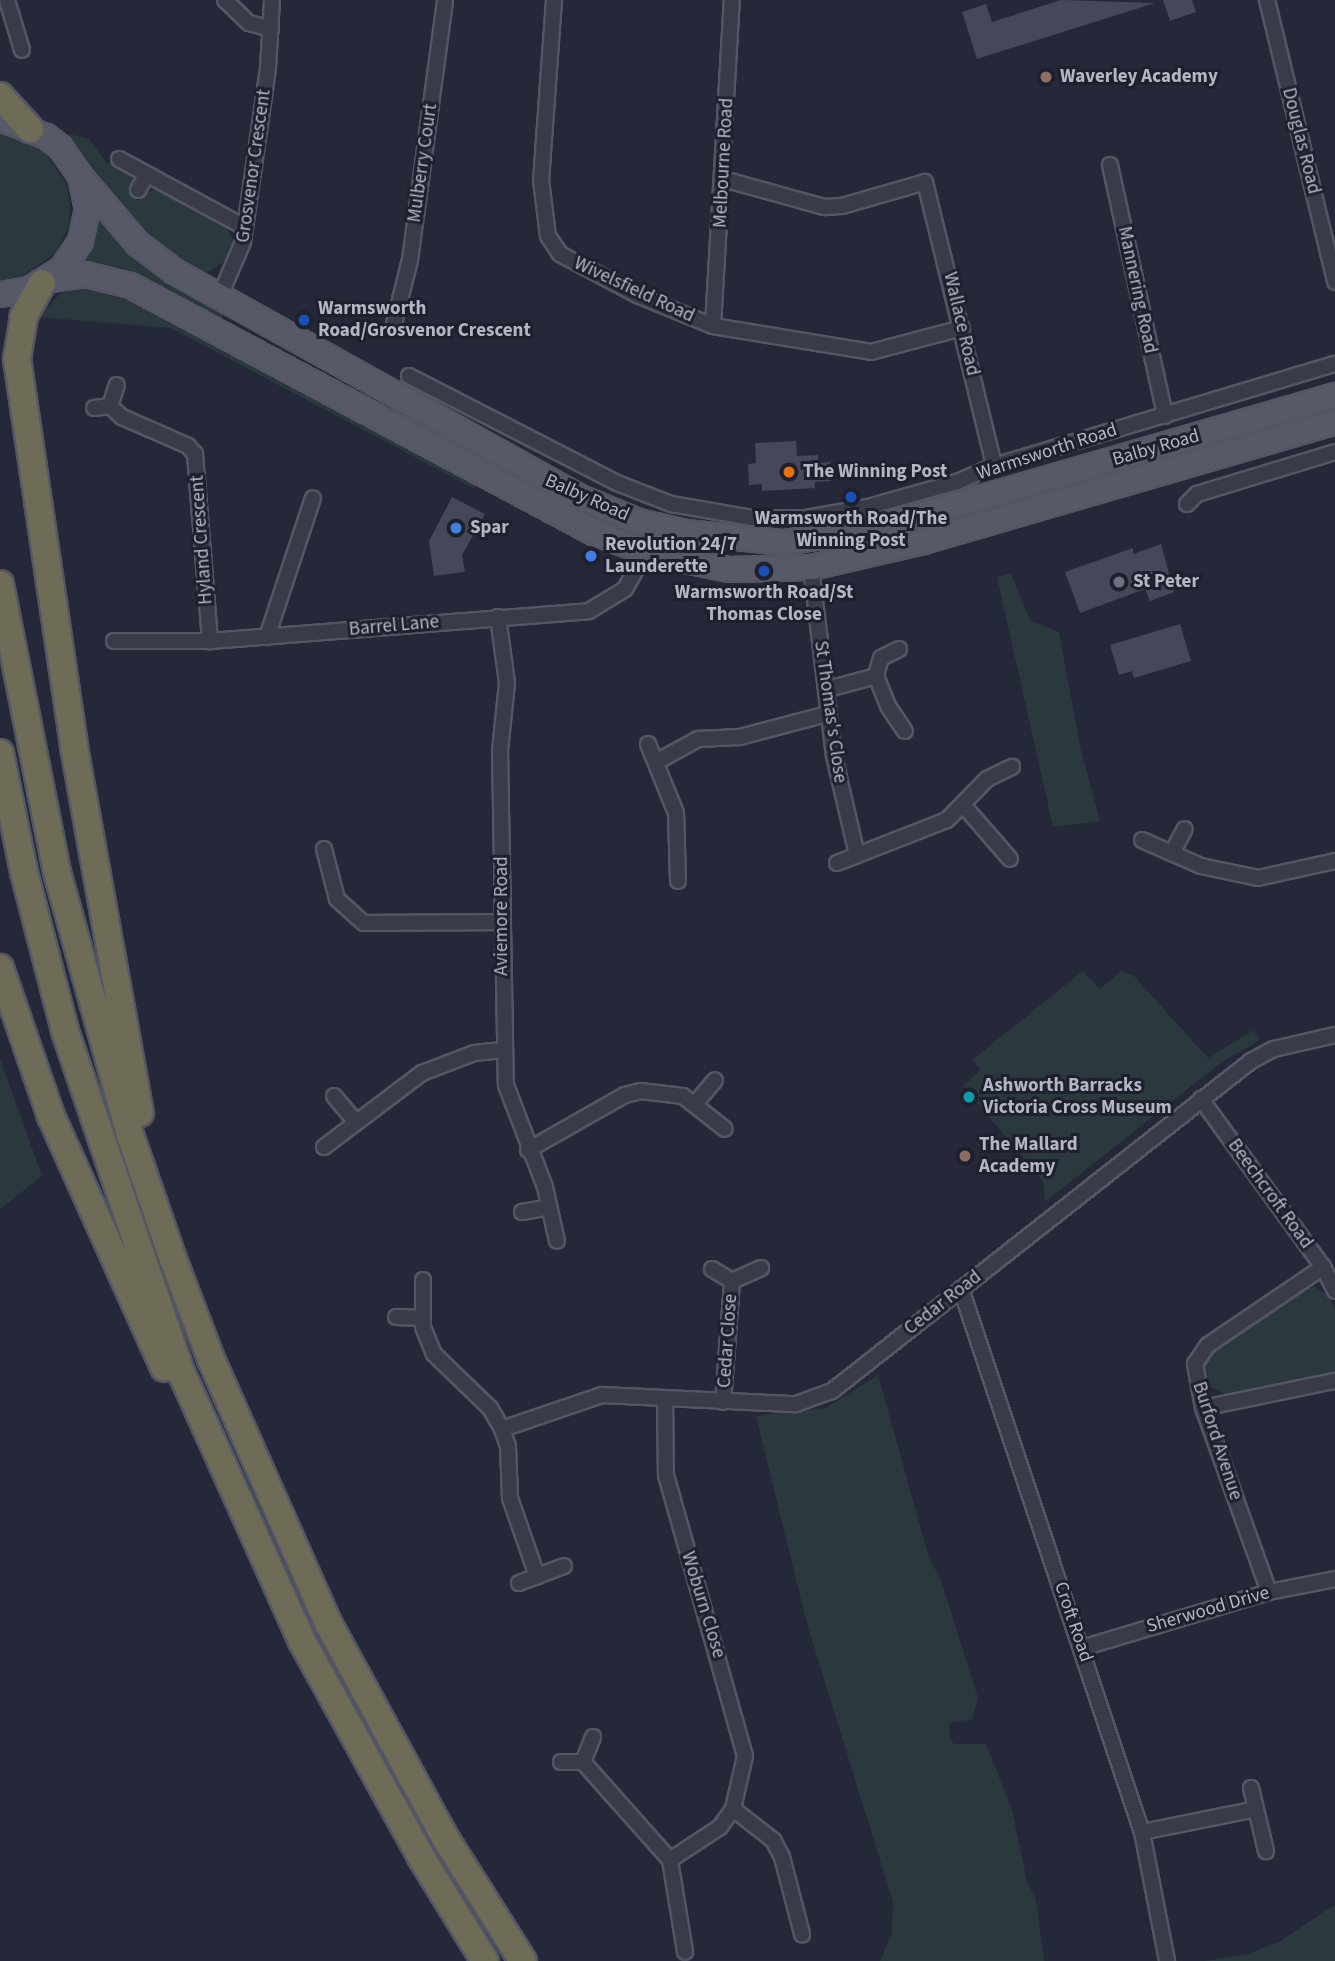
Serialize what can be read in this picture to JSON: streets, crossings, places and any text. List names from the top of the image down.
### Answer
{
  "streets": {
    "main road": ["Balby Road"],
    "street": [
      "Douglas Road",
      "Mulberry Court",
      "Melbourne Road",
      "Grosvenor Crescent",
      "Wivelsfield Road",
      "Mannering Road",
      "Wallace Road",
      "Warmsworth Road",
      "Hyland Crescent",
      "Barrel Lane",
      "St Thomas's Close",
      "Aviemore Road",
      "Beechcroft Road",
      "Cedar Road",
      "Cedar Close",
      "Burford Avenue",
      "Woburn Close",
      "Sherwood Drive",
      "Croft Road"
    ]
  },
  "crossings": [
    ["Melbourne Road", "Wivelsfield Road"],
    ["Melbourne Road", "Wallace Road"],
    ["Grosvenor Crescent", "Balby Road"],
    ["Wivelsfield Road", "Wallace Road"],
    ["Mannering Road", "Warmsworth Road"],
    ["Wallace Road", "Warmsworth Road"],
    ["Balby Road", "Barrel Lane"],
    ["Balby Road", "St Thomas's Close"],
    ["Hyland Crescent", "Barrel Lane"],
    ["Barrel Lane", "Aviemore Road"],
    ["Beechcroft Road", "Cedar Road"],
    ["Beechcroft Road", "Burford Avenue"],
    ["Cedar Road", "Cedar Close"],
    ["Cedar Road", "Woburn Close"],
    ["Cedar Road", "Croft Road"],
    ["Burford Avenue", "Sherwood Drive"],
    ["Sherwood Drive", "Croft Road"]
  ],
  "places": [
    "Waverley Academy",
    "Warmsworth Road/Grosvenor Crescent",
    "The Winning Post",
    "Warmsworth Road/The Winning Post",
    "Spar",
    "Revolution 24/7 Launderette",
    "Warmsworth Road/St Thomas Close",
    "St Peter",
    "Ashworth Barracks Victoria Cross Museum",
    "The Mallard Academy"
  ]
}
